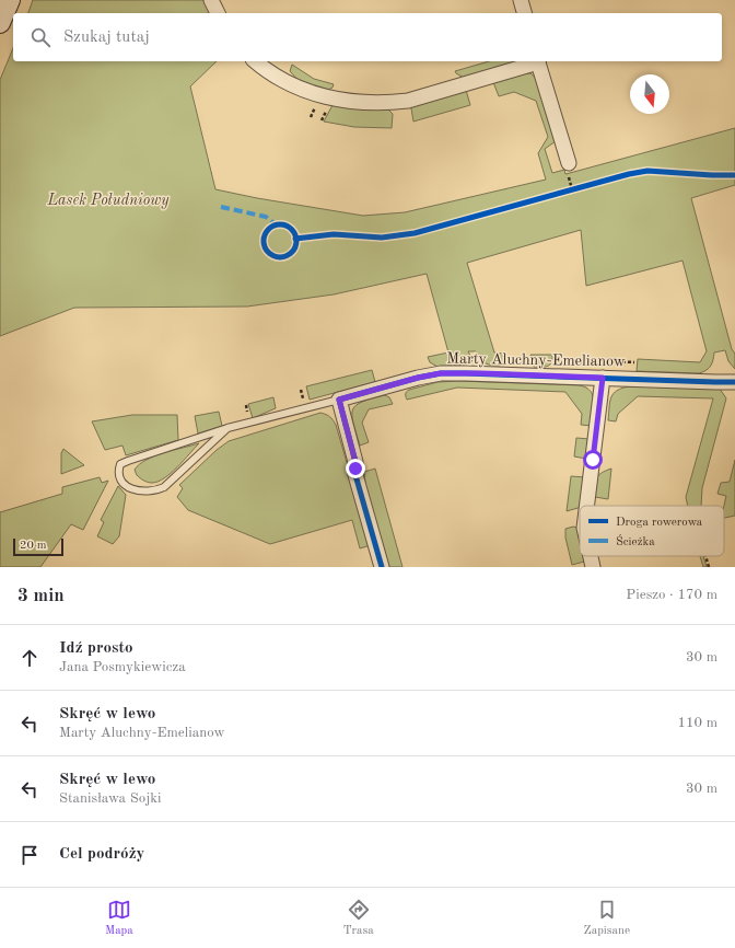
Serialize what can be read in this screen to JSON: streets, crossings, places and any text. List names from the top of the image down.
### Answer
{
  "streets": {
    "street": ["Marty Aluchny-Emelianow"]
  },
  "parks": ["Lasek Południowy"],
  "legend": ["Droga rowerowa", "Ścieżka"],
  "scale_bar": "20 m",
  "north": "bottom",
  "page": {
    "search": "Szukaj tutaj",
    "scale": "20 m",
    "heading": ["3 min", "Pieszo · 170 m"],
    "list": [
      ["Idź prosto", "Jana Posmykiewicza", "30 m"],
      ["Skręć w lewo", "Marty Aluchny-Emelianow", "110 m"],
      ["Skręć w lewo", "Stanisława Sojki", "30 m"],
      "Cel podróży"
    ],
    "nav": ["Mapa", "Trasa", "Zapisane"]
  }
}
